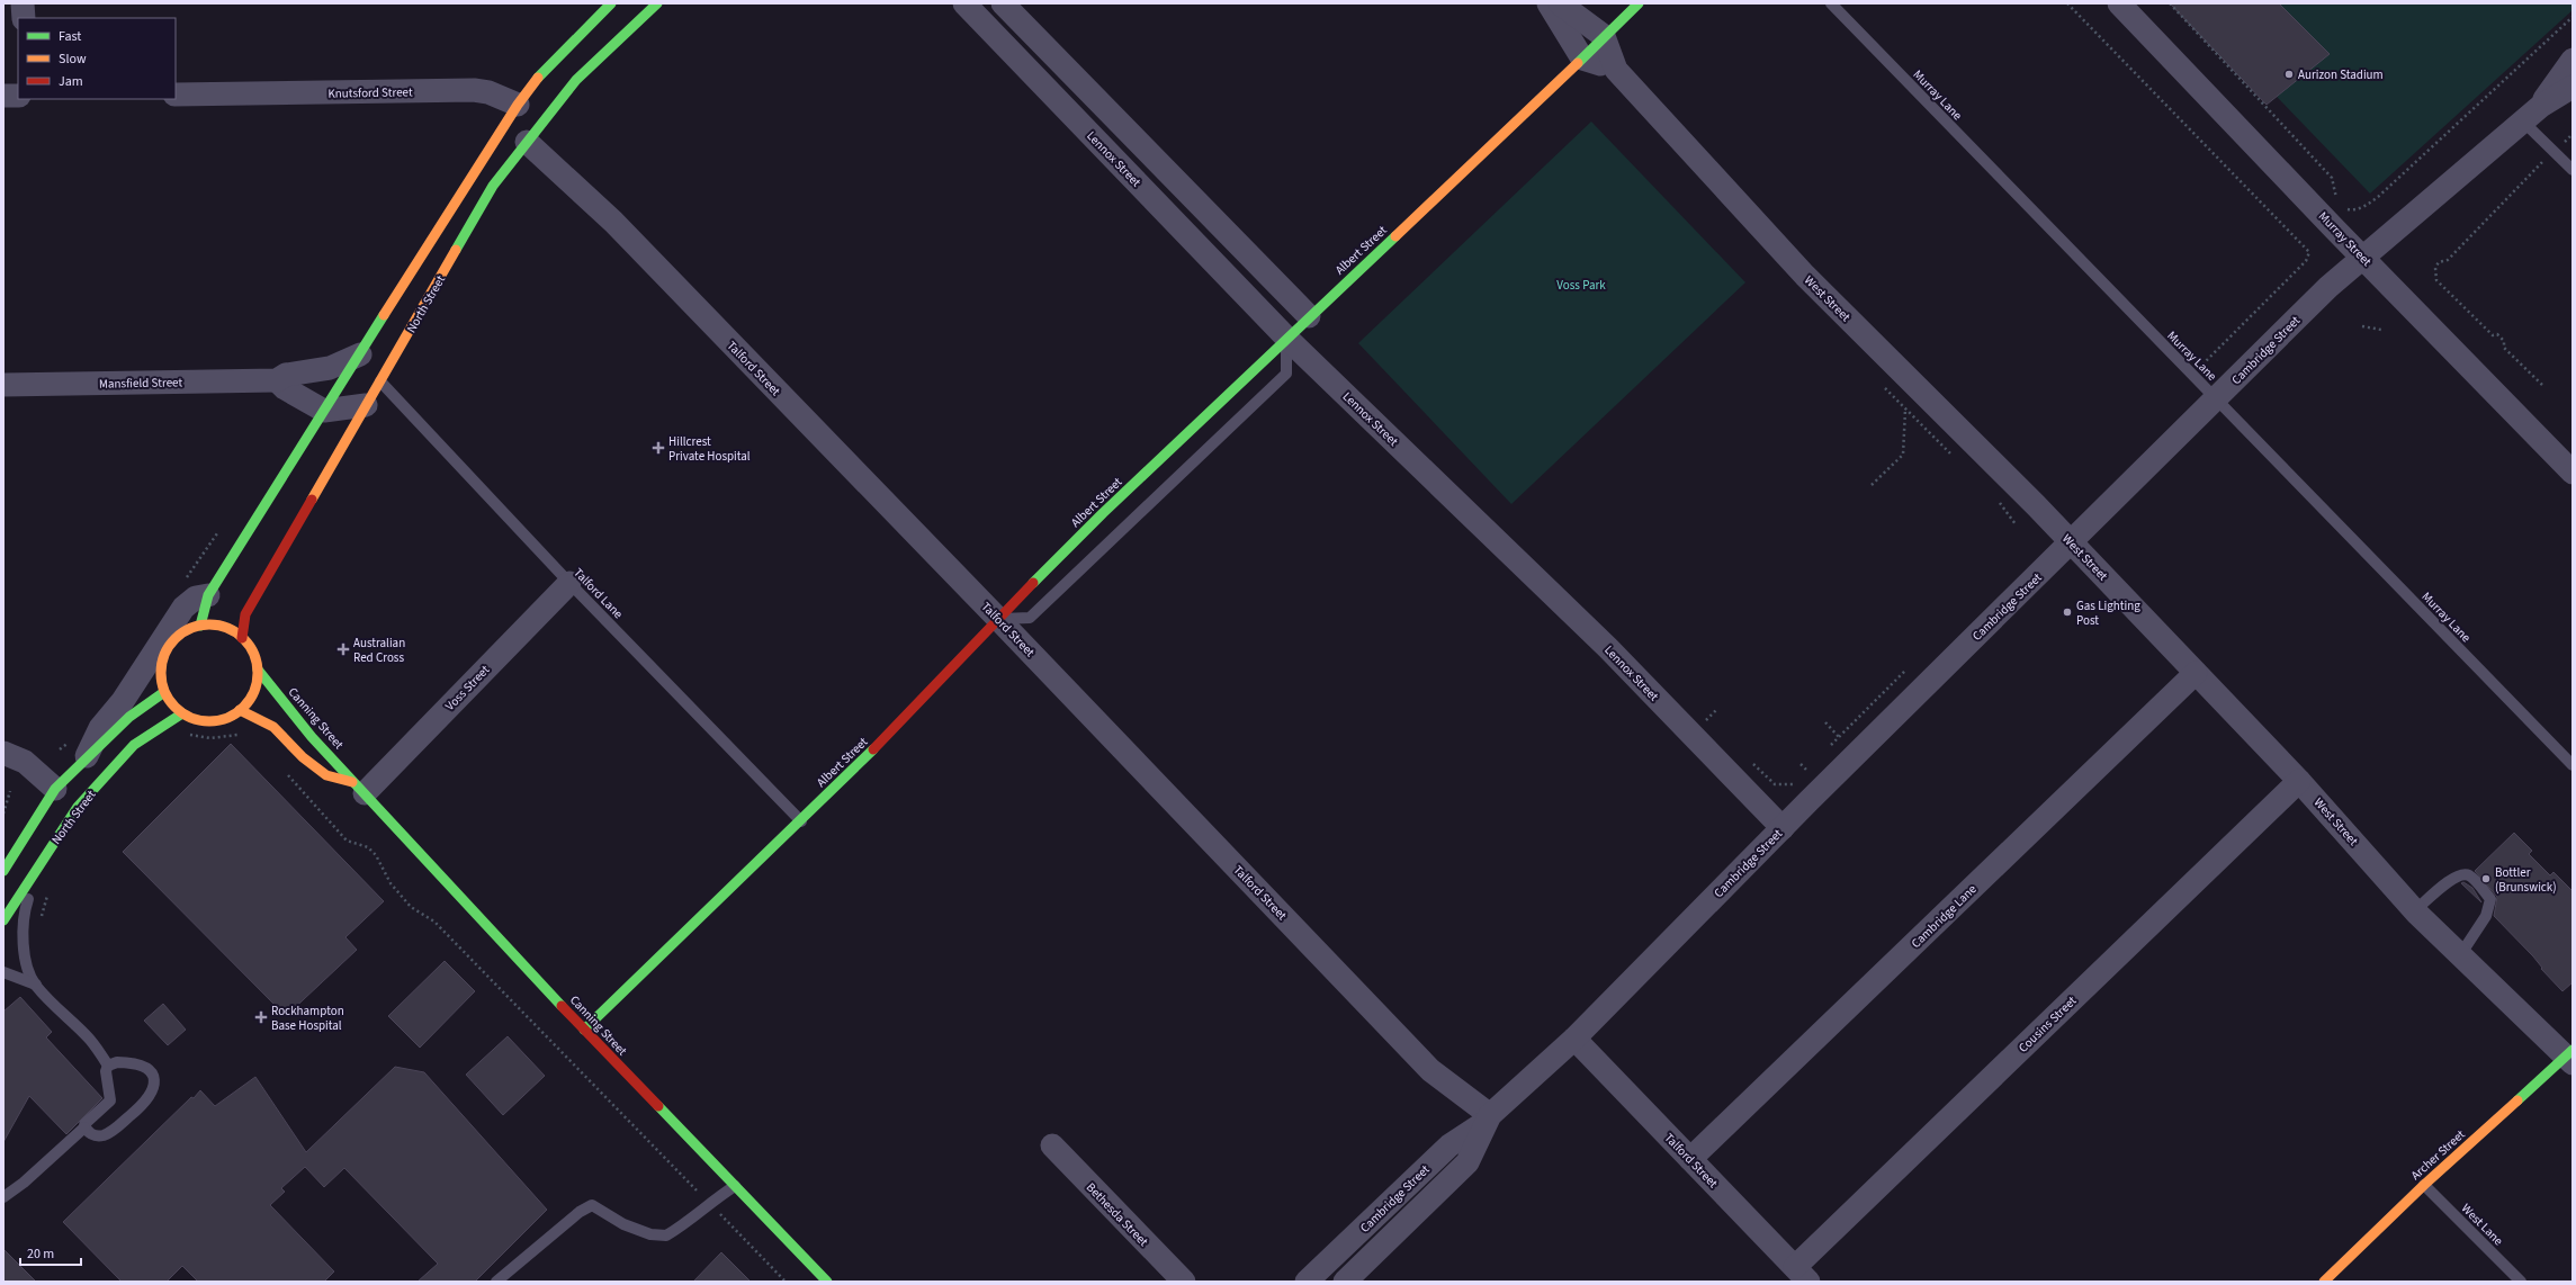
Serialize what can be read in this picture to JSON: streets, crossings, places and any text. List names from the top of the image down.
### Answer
{
  "streets": {
    "street": [
      "Knutsford Street",
      "Lennox Street",
      "Murray Street",
      "Albert Street",
      "West Street",
      "North Street",
      "Cambridge Street",
      "Talford Street",
      "Mansfield Street",
      "Voss Street",
      "Canning Street",
      "Cambridge Lane",
      "Cousins Street",
      "Archer Street",
      "Bethesda Street"
    ],
    "lane": ["Murray Lane", "Talford Lane", "West Lane"]
  },
  "crossings": [
    ["Murray Lane", "Cambridge Street"],
    ["Lennox Street", "Albert Street"],
    ["Lennox Street", "Cambridge Street"],
    ["Murray Street", "Cambridge Street"],
    ["Albert Street", "West Street"],
    ["Albert Street", "Talford Street"],
    ["Albert Street", "Talford Lane"],
    ["Albert Street", "Canning Street"],
    ["West Street", "Cambridge Street"],
    ["West Street", "Cambridge Lane"],
    ["West Street", "Cousins Street"],
    ["West Street", "Archer Street"],
    ["North Street", "Talford Street"],
    ["North Street", "Talford Lane"],
    ["North Street", "Canning Street"],
    ["Cambridge Street", "Talford Street"],
    ["Talford Street", "Cambridge Lane"],
    ["Talford Street", "Cousins Street"],
    ["Talford Lane", "Voss Street"],
    ["Voss Street", "Canning Street"],
    ["Archer Street", "West Lane"]
  ],
  "parks": ["Voss Park"],
  "places": {
    "other": ["Aurizon Stadium", "Gas Lighting Post", "Bottler (Brunswick)"],
    "health": ["Hillcrest Private Hospital", "Australian Red Cross", "Rockhampton Base Hospital"]
  },
  "legend": ["Fast", "Slow", "Jam"],
  "scale_bar": "20 m"
}
